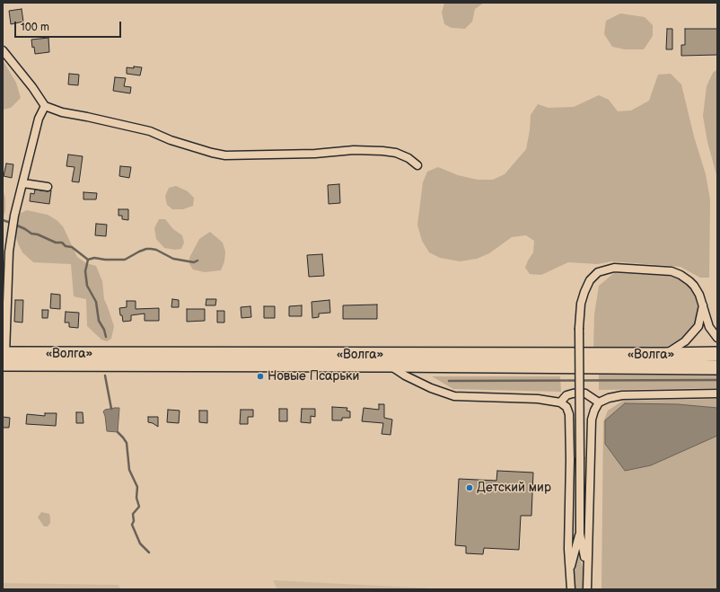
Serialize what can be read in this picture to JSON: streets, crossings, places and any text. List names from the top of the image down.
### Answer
{
  "streets": {
    "highway": ["«Волга»"]
  },
  "places": ["Новые Псарьки", "Детский мир"],
  "scale_bar": "100 m"
}
